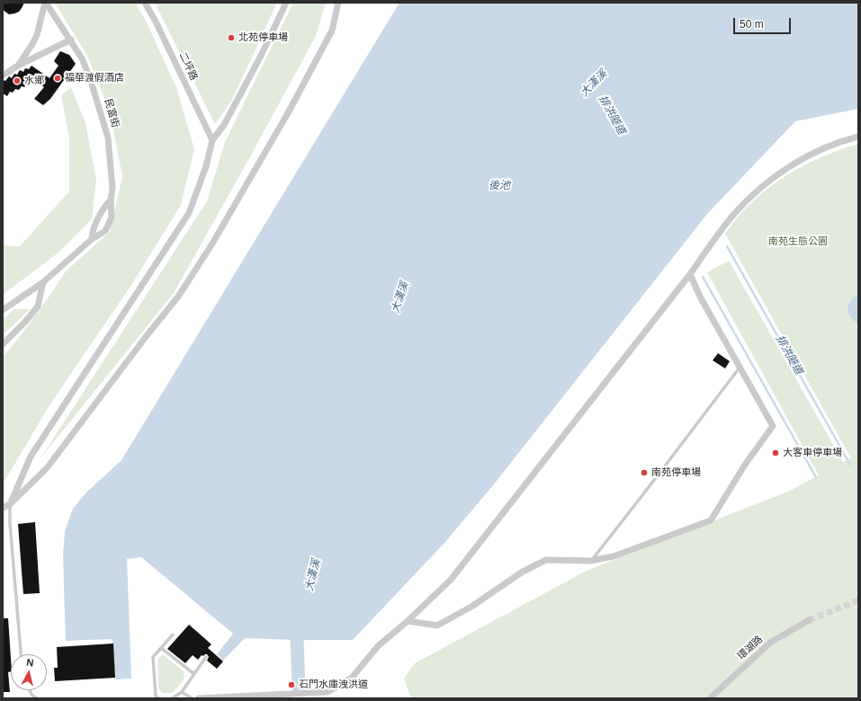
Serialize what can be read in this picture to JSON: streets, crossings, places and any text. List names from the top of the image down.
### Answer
{
  "streets": {
    "street": ["二坪路", "民富街", "環湖路"]
  },
  "water": ["大漢溪", "排洪隧道", "後池"],
  "parks": ["南苑生態公園"],
  "places": [
    "北苑停車場",
    "福華渡假酒店",
    "水鄉",
    "大客車停車場",
    "南苑停車場",
    "石門水庫洩洪道"
  ],
  "scale_bar": "50 m",
  "north": "top"
}
